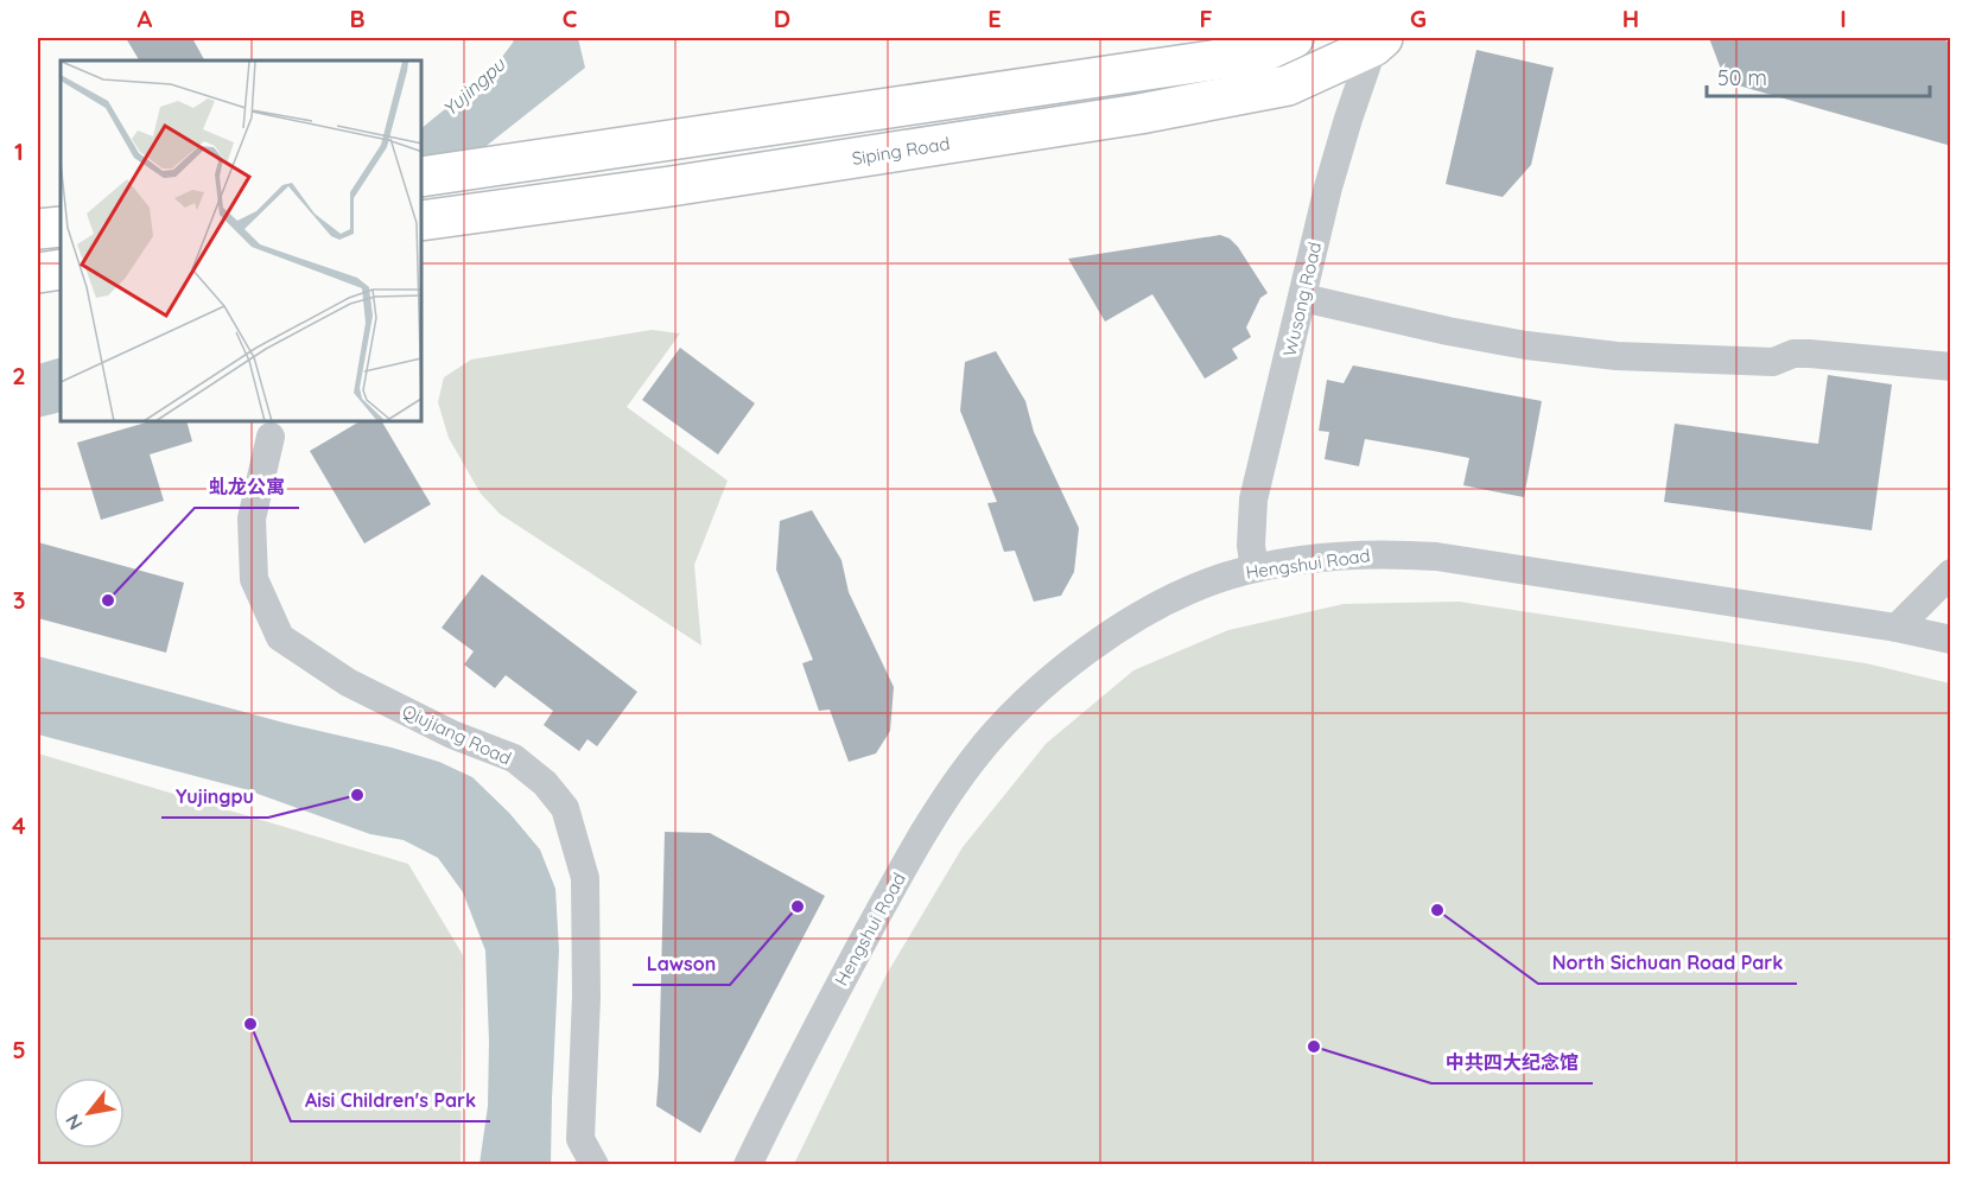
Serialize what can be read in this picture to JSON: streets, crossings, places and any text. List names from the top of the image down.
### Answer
{
  "streets": {
    "main road": ["Siping Road"],
    "street": ["Wusong Road", "Hengshui Road", "Qiujiang Road"]
  },
  "crossings": [
    ["Siping Road", "Wusong Road"],
    ["Wusong Road", "Hengshui Road"]
  ],
  "water": ["Yujingpu"],
  "places": [
    "虬龙公寓",
    "Yujingpu",
    "Lawson",
    "North Sichuan Road Park",
    "Aisi Children's Park",
    "中共四大纪念馆"
  ],
  "scale_bar": "50 m",
  "north": "bottom left",
  "grid": {
    "columns": [
      "A",
      "B",
      "C",
      "D",
      "E",
      "F",
      "G",
      "H",
      "I"
    ],
    "rows": [
      "1",
      "2",
      "3",
      "4",
      "5"
    ]
  }
}
